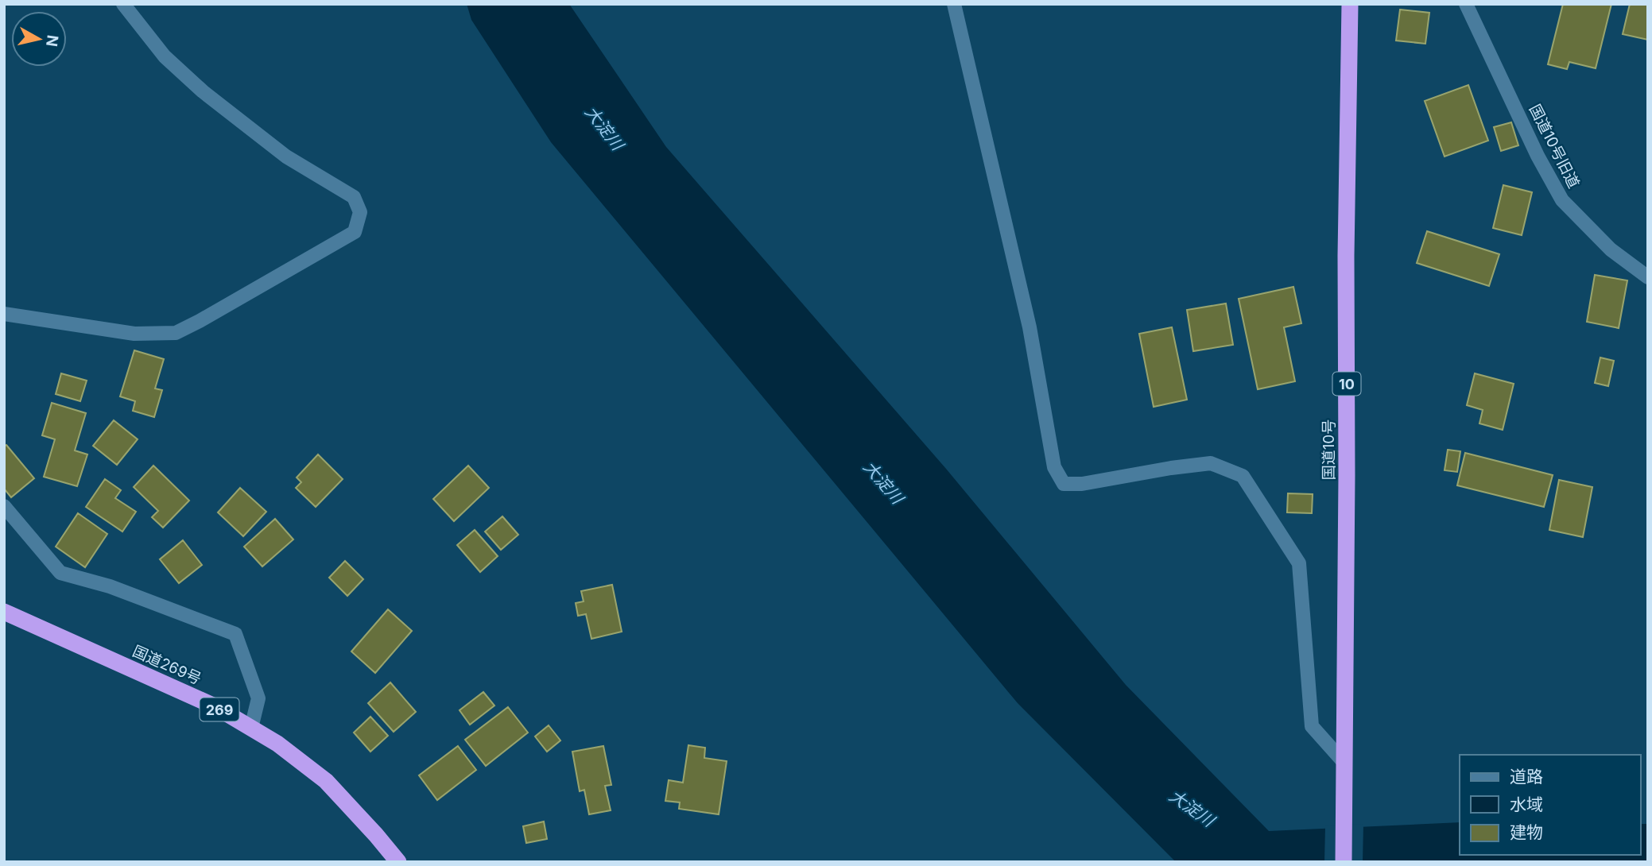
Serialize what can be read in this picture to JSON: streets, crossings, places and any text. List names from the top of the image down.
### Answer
{
  "streets": {
    "highway": [
      "10",
      "国道10号",
      "国道269号",
      "269"
    ],
    "street": ["国道10号旧道"]
  },
  "water": ["大淀川"],
  "legend": ["道路", "水域", "建物"],
  "north": "right"
}
